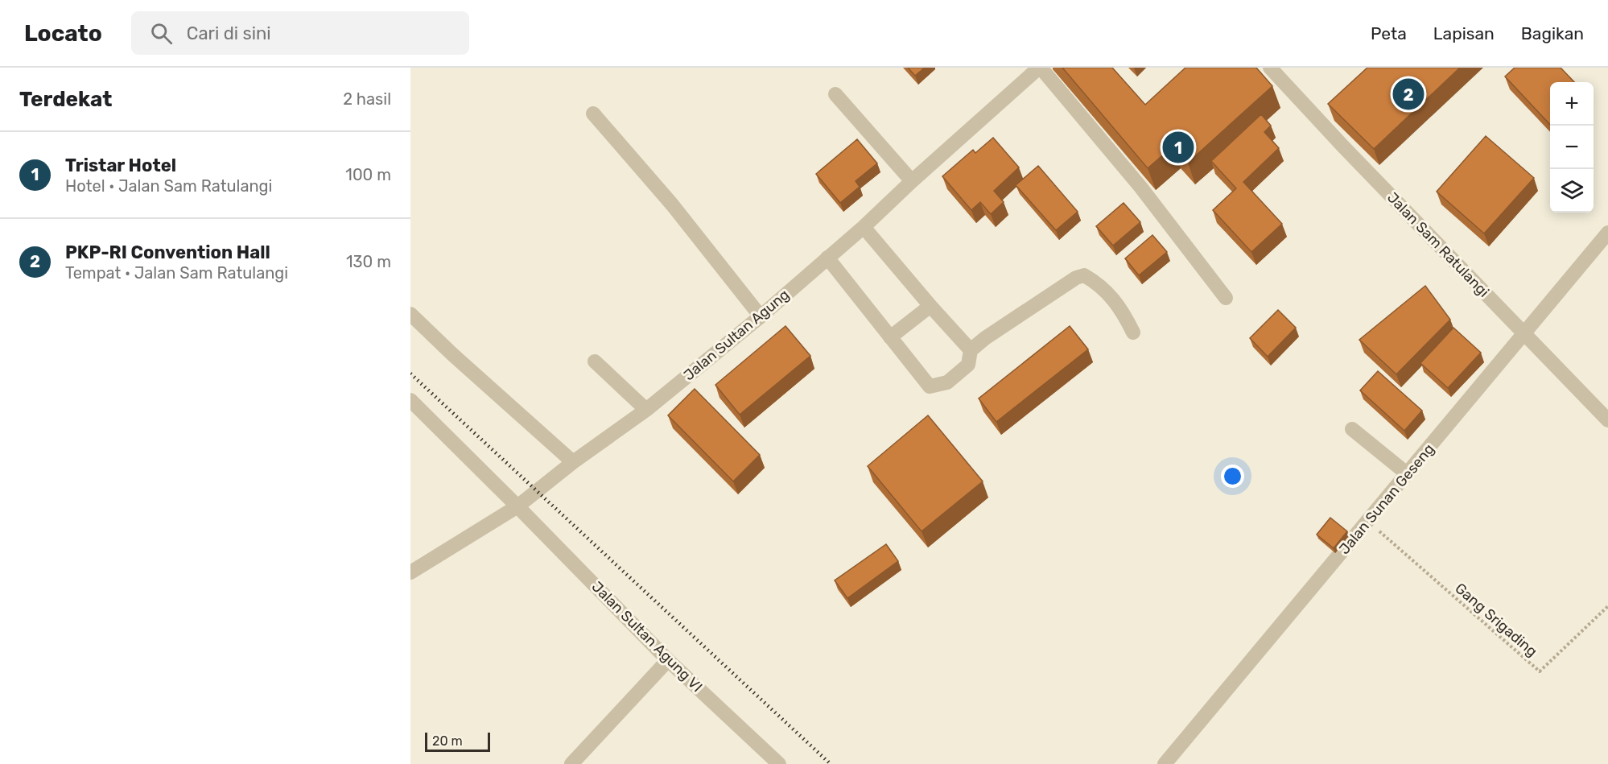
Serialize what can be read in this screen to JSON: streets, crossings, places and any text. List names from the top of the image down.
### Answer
{
  "streets": {
    "street": [
      "Jalan Sam Ratulangi",
      "Jalan Sultan Agung",
      "Jalan Sunan Geseng",
      "Jalan Sultan Agung VI"
    ],
    "path": ["Gang Srigading"]
  },
  "crossings": [
    ["Jalan Sam Ratulangi", "Jalan Sunan Geseng"],
    ["Jalan Sultan Agung", "Jalan Sultan Agung VI"],
    ["Jalan Sunan Geseng", "Gang Srigading"]
  ],
  "scale_bar": "20 m",
  "page": {
    "header": "Locato",
    "search": "Cari di sini",
    "nav": ["Peta", "Lapisan", "Bagikan"],
    "heading": ["Terdekat", "2 hasil"],
    "pins": ["2", "1"],
    "map_buttons": ["+", "−"],
    "list": [
      {
        "mark": "1",
        "name": "Tristar Hotel",
        "note": "Hotel · Jalan Sam Ratulangi",
        "value": "100 m"
      },
      {
        "mark": "2",
        "name": "PKP-RI Convention Hall",
        "note": "Tempat · Jalan Sam Ratulangi",
        "value": "130 m"
      }
    ],
    "scale": "20 m"
  }
}
